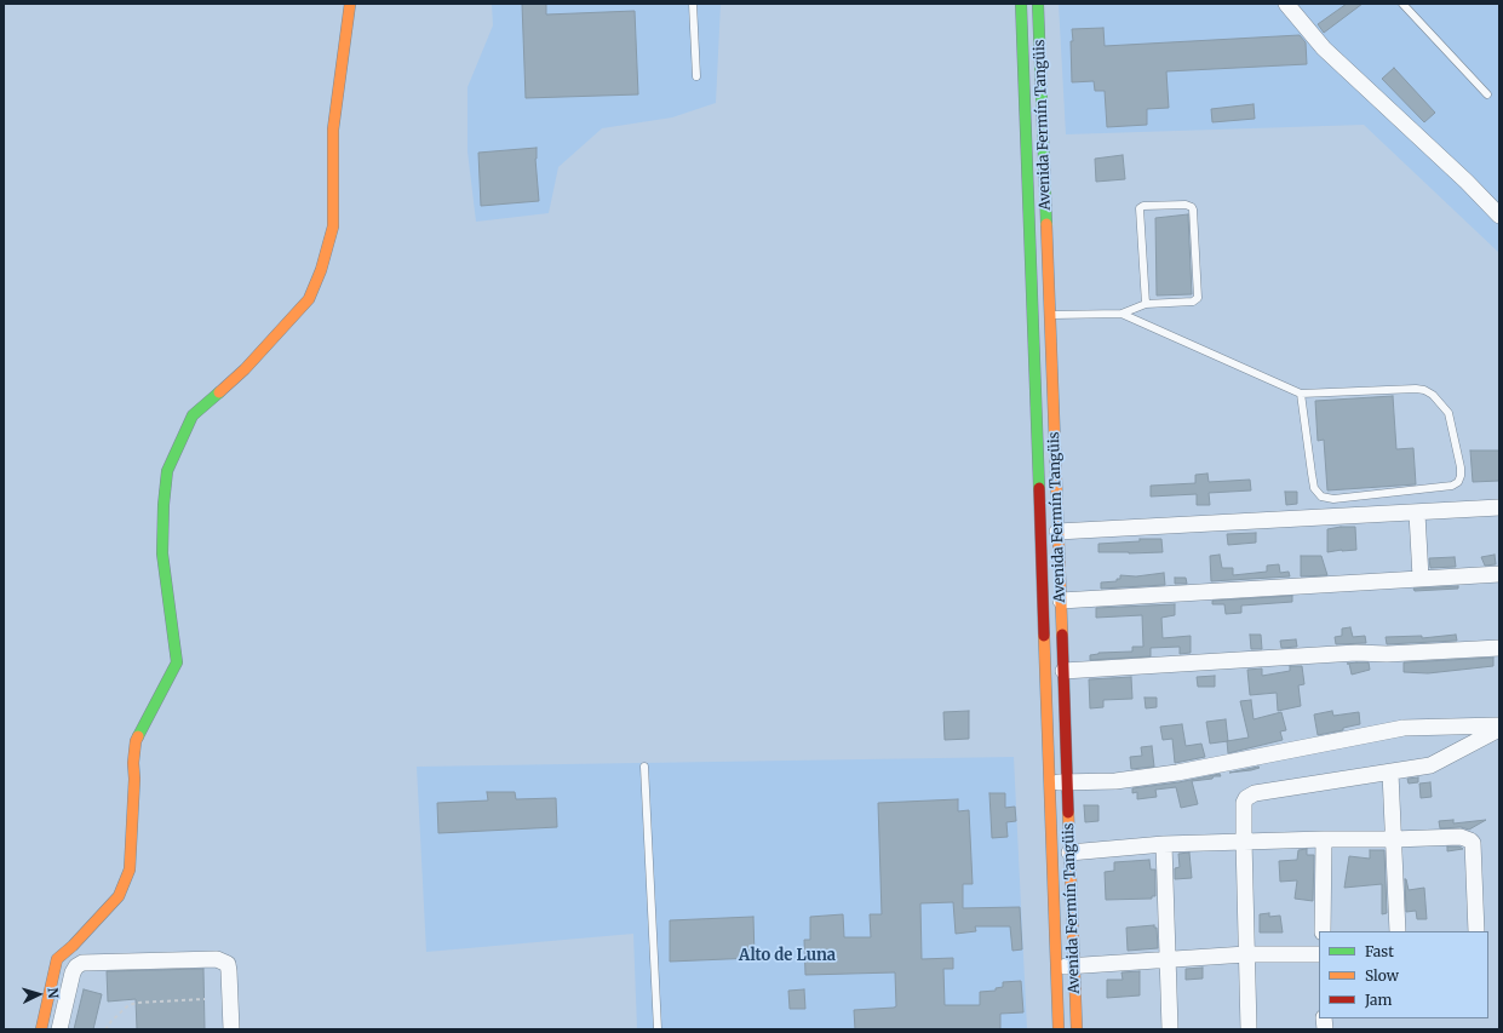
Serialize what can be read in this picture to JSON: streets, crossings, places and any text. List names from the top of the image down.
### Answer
{
  "streets": {
    "main road": ["Avenida Fermín Tangüis"]
  },
  "districts": ["Alto de Luna"],
  "legend": ["Fast", "Slow", "Jam"],
  "north": "right"
}
